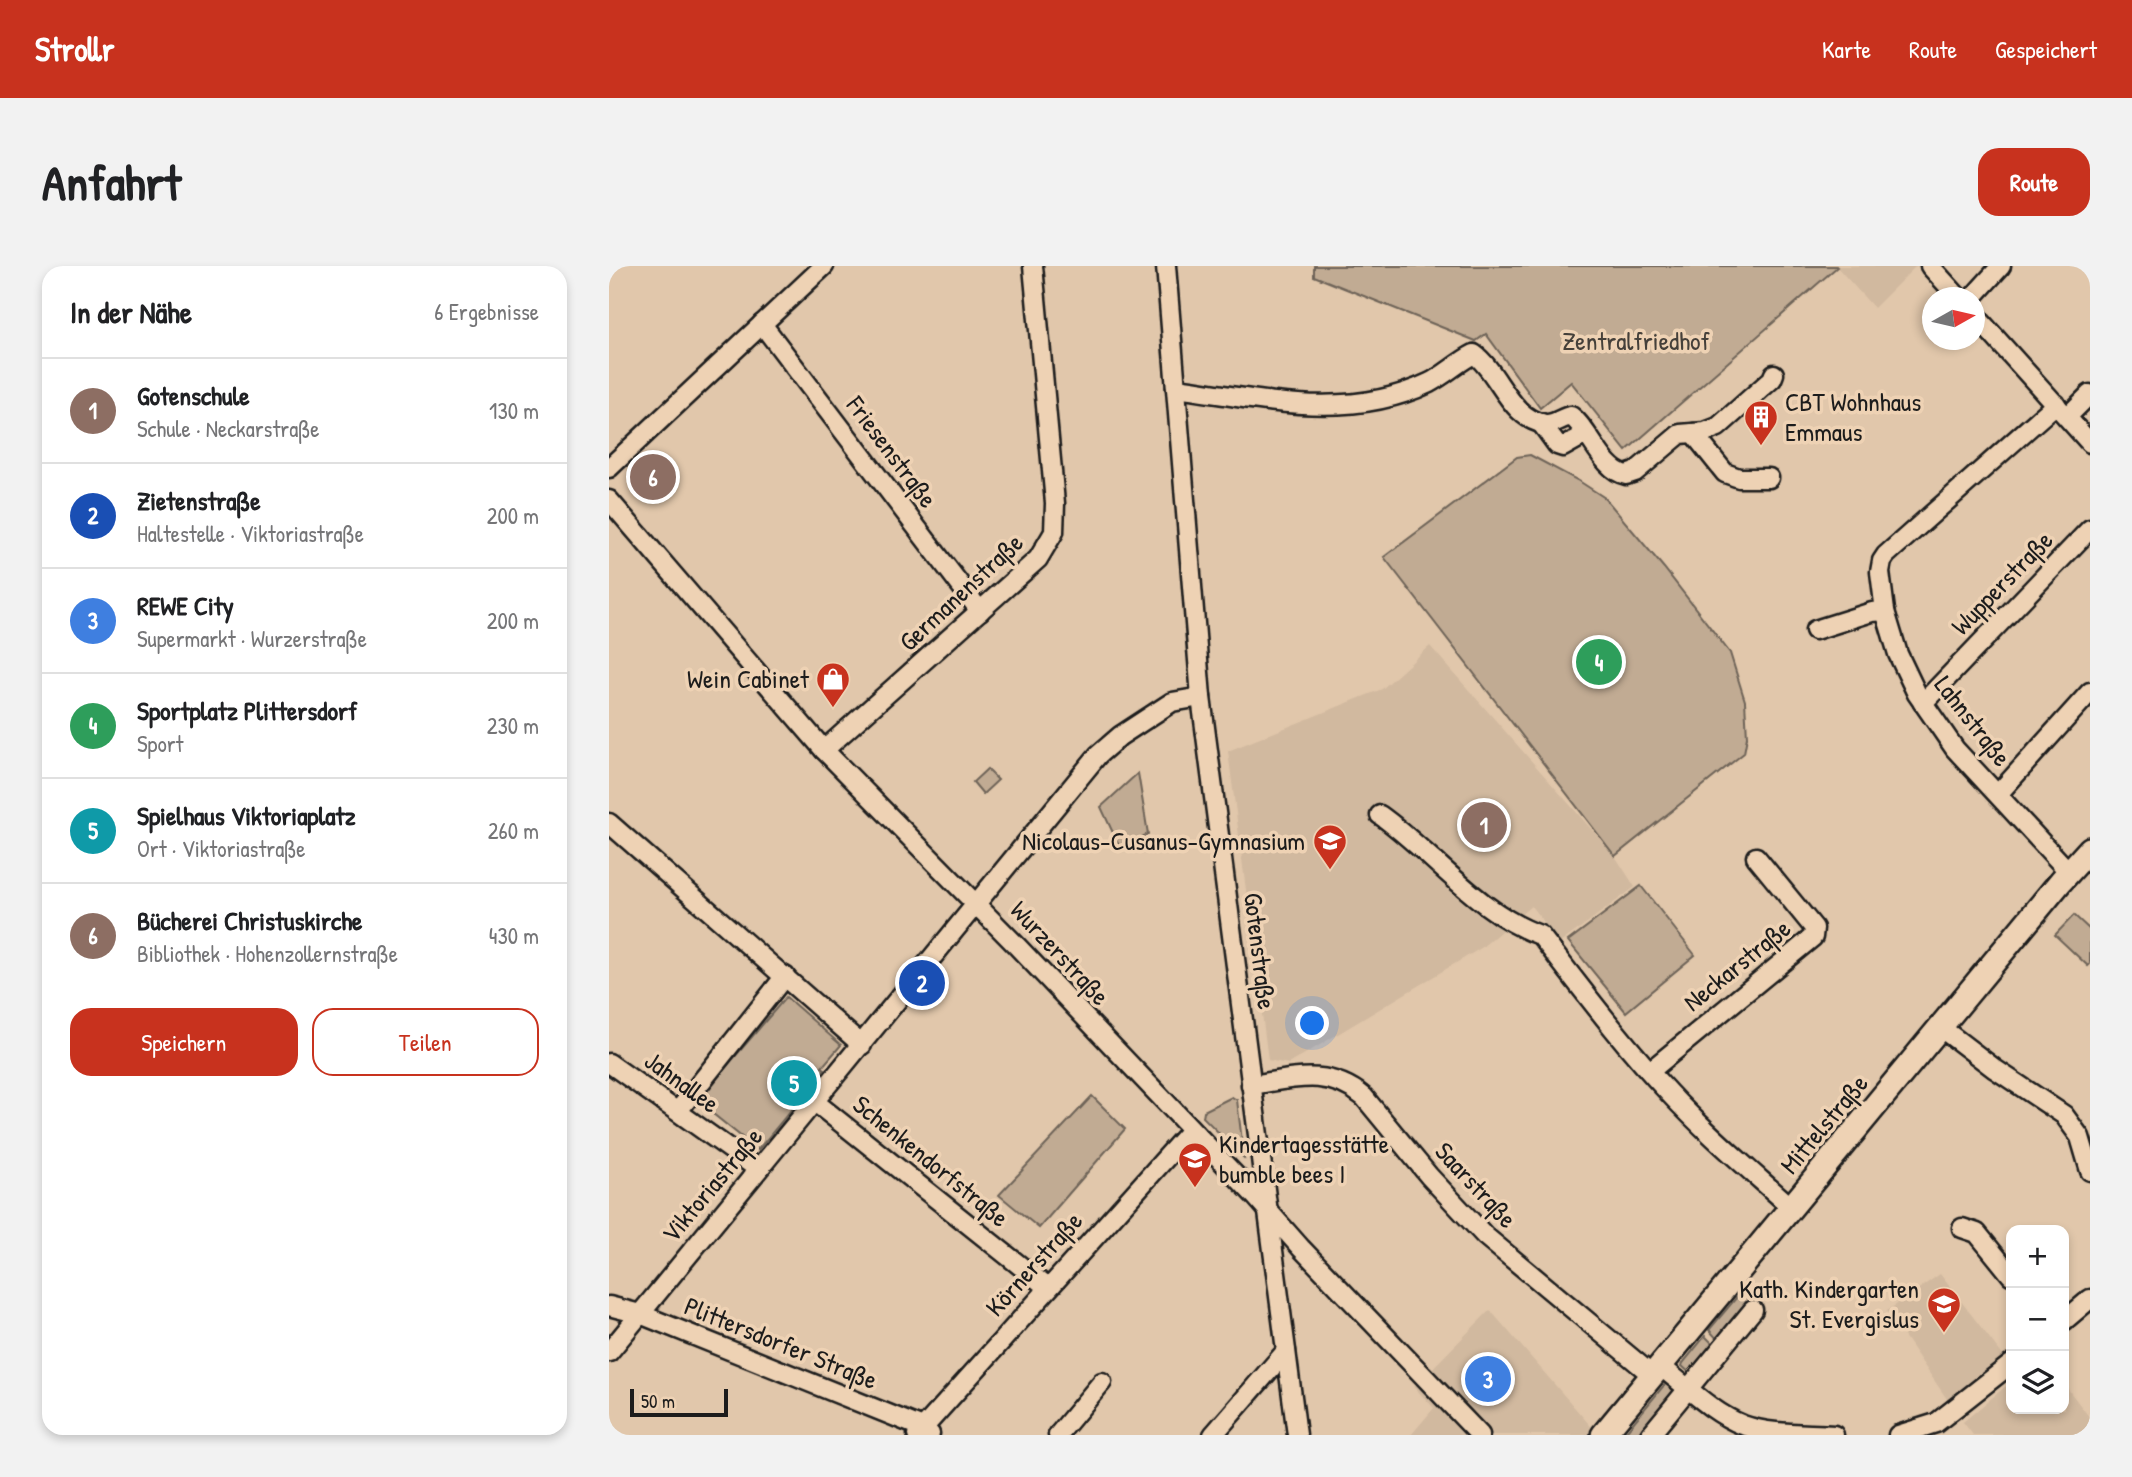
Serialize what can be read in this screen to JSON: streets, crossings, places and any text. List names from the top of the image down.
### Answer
{
  "streets": {
    "main road": ["Mittelstraße"],
    "street": [
      "Friesenstraße",
      "Wupperstraße",
      "Germanenstraße",
      "Lahnstraße",
      "Gotenstraße",
      "Wurzerstraße",
      "Neckarstraße",
      "Jahnallee",
      "Schenkendorfstraße",
      "Viktoriastraße",
      "Saarstraße",
      "Körnerstraße",
      "Plittersdorfer Straße"
    ]
  },
  "crossings": [
    ["Friesenstraße", "Germanenstraße"],
    ["Wupperstraße", "Lahnstraße"],
    ["Germanenstraße", "Wurzerstraße"],
    ["Lahnstraße", "Mittelstraße"],
    ["Gotenstraße", "Wurzerstraße"],
    ["Gotenstraße", "Viktoriastraße"],
    ["Gotenstraße", "Saarstraße"],
    ["Wurzerstraße", "Viktoriastraße"],
    ["Wurzerstraße", "Körnerstraße"],
    ["Jahnallee", "Viktoriastraße"],
    ["Mittelstraße", "Saarstraße"],
    ["Schenkendorfstraße", "Viktoriastraße"],
    ["Schenkendorfstraße", "Körnerstraße"],
    ["Viktoriastraße", "Plittersdorfer Straße"],
    ["Körnerstraße", "Plittersdorfer Straße"]
  ],
  "parks": ["Zentralfriedhof"],
  "places": {
    "building": ["CBT Wohnhaus Emmaus"],
    "shop": ["Wein Cabinet"],
    "school or university": ["Nicolaus-Cusanus-Gymnasium", "Kindertagesstätte bumble bees I", "Kath. Kindergarten St. Evergislus"]
  },
  "scale_bar": "50 m",
  "north": "right",
  "page": {
    "header": "Strollr",
    "nav": ["Karte", "Route", "Gespeichert"],
    "buttons": [
      "Route",
      ["Speichern", "Teilen"]
    ],
    "title": "Anfahrt",
    "heading": ["In der Nähe", "6 Ergebnisse"],
    "list": [
      {
        "mark": "1",
        "name": "Gotenschule",
        "note": "Schule · Neckarstraße",
        "value": "130 m"
      },
      {
        "mark": "2",
        "name": "Zietenstraße",
        "note": "Haltestelle · Viktoriastraße",
        "value": "200 m"
      },
      {
        "mark": "3",
        "name": "REWE City",
        "note": "Supermarkt · Wurzerstraße",
        "value": "200 m"
      },
      {
        "mark": "4",
        "name": "Sportplatz Plittersdorf",
        "note": "Sport",
        "value": "230 m"
      },
      {
        "mark": "5",
        "name": "Spielhaus Viktoriaplatz",
        "note": "Ort · Viktoriastraße",
        "value": "260 m"
      },
      {
        "mark": "6",
        "name": "Bücherei Christuskirche",
        "note": "Bibliothek · Hohenzollernstraße",
        "value": "430 m"
      }
    ],
    "pins": [
      "6",
      "4",
      "1",
      "2",
      "5",
      "3"
    ],
    "map_buttons": ["+", "−"],
    "scale": "50 m"
  }
}
